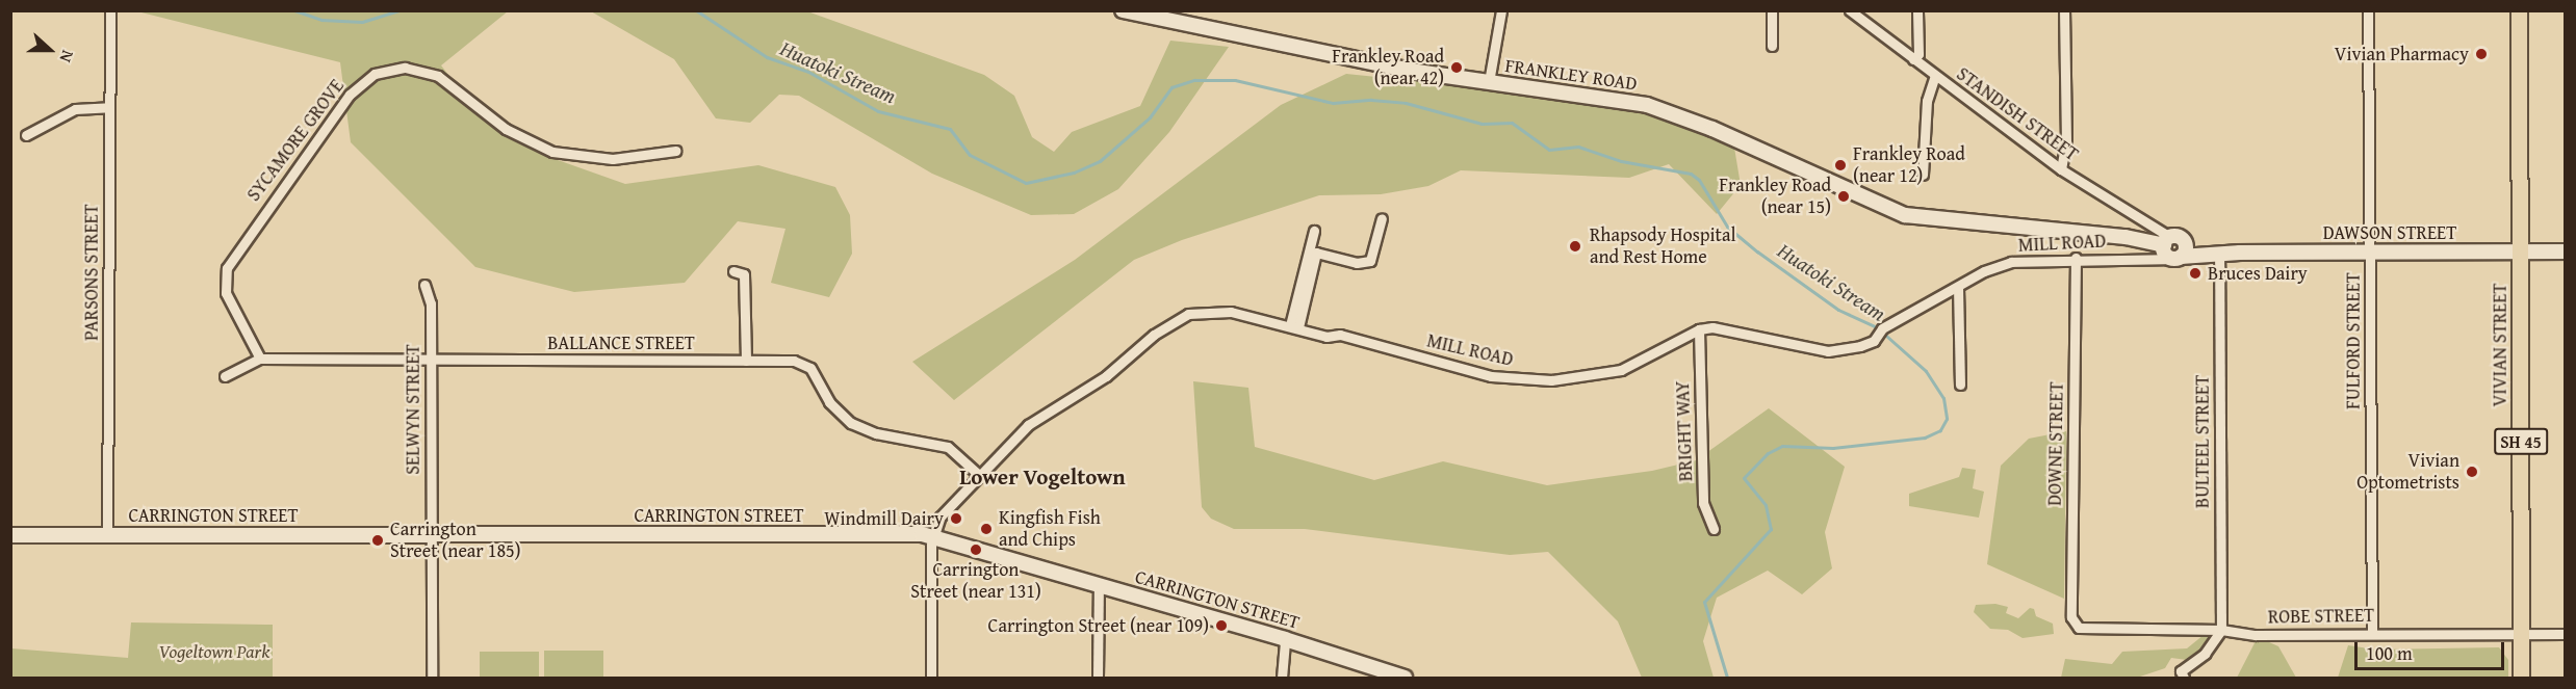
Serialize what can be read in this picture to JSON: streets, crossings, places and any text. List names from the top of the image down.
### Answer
{
  "streets": {
    "main road": ["VIVIAN STREET", "SH 45"],
    "street": [
      "FRANKLEY ROAD",
      "STANDISH STREET",
      "SYCAMORE GROVE",
      "DAWSON STREET",
      "MILL ROAD",
      "PARSONS STREET",
      "FULFORD STREET",
      "BALLANCE STREET",
      "SELWYN STREET",
      "BRIGHT WAY",
      "BULTEEL STREET",
      "DOWNE STREET",
      "CARRINGTON STREET",
      "ROBE STREET"
    ]
  },
  "crossings": [
    ["FRANKLEY ROAD", "DAWSON STREET"],
    ["STANDISH STREET", "DAWSON STREET"],
    ["STANDISH STREET", "MILL ROAD"],
    ["SYCAMORE GROVE", "BALLANCE STREET"],
    ["DAWSON STREET", "MILL ROAD"],
    ["DAWSON STREET", "FULFORD STREET"],
    ["DAWSON STREET", "VIVIAN STREET"],
    ["DAWSON STREET", "BULTEEL STREET"],
    ["MILL ROAD", "BALLANCE STREET"],
    ["MILL ROAD", "BRIGHT WAY"],
    ["MILL ROAD", "DOWNE STREET"],
    ["MILL ROAD", "CARRINGTON STREET"],
    ["PARSONS STREET", "CARRINGTON STREET"],
    ["FULFORD STREET", "ROBE STREET"],
    ["BALLANCE STREET", "SELWYN STREET"],
    ["VIVIAN STREET", "ROBE STREET"],
    ["SELWYN STREET", "CARRINGTON STREET"],
    ["BULTEEL STREET", "ROBE STREET"],
    ["DOWNE STREET", "ROBE STREET"]
  ],
  "districts": ["Lower Vogeltown"],
  "water": ["Huatoki Stream"],
  "parks": ["Vogeltown Park"],
  "places": [
    "Vivian Pharmacy",
    "Frankley Road (near 42)",
    "Frankley Road (near 12)",
    "Frankley Road (near 15)",
    "Rhapsody Hospital and Rest Home",
    "Bruces Dairy",
    "Vivian Optometrists",
    "Windmill Dairy",
    "Kingfish Fish and Chips",
    "Carrington Street (near 185)",
    "Carrington Street (near 131)",
    "Carrington Street (near 109)"
  ],
  "scale_bar": "100 m",
  "north": "right"
}
